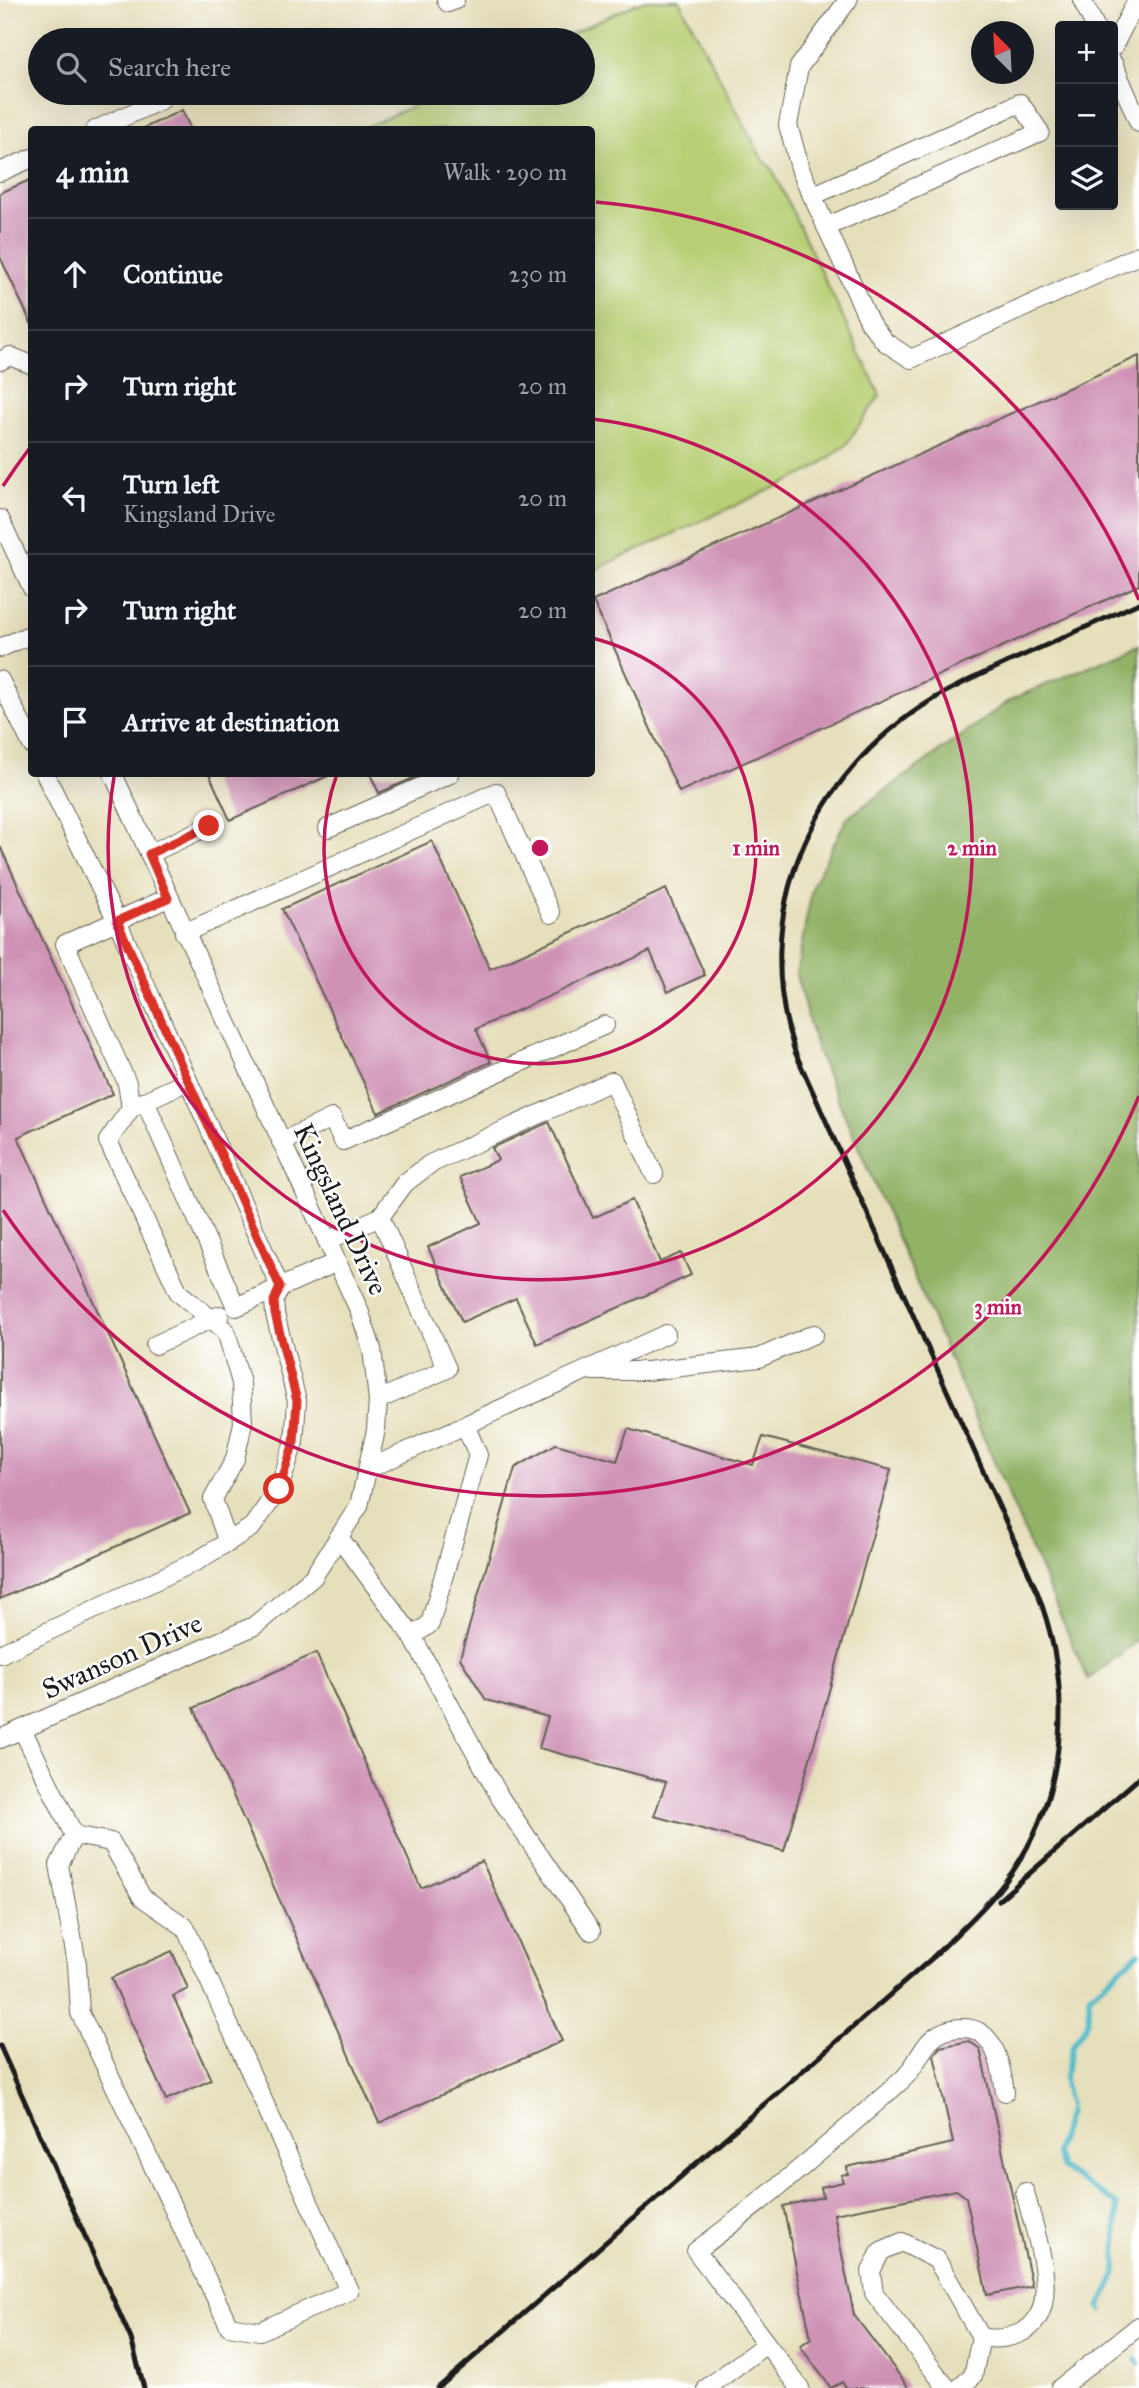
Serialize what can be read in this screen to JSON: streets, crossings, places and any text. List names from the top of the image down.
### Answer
{
  "streets": {
    "street": ["Kingsland Drive", "Swanson Drive"]
  },
  "crossings": [
    ["Kingsland Drive", "Swanson Drive"]
  ],
  "north": "top left",
  "page": {
    "map_buttons": ["+", "−"],
    "search": "Search here",
    "heading": ["4 min", "Walk · 290 m"],
    "list": [
      ["Continue", "230 m"],
      ["Turn right", "20 m"],
      ["Turn left", "Kingsland Drive", "20 m"],
      ["Turn right", "20 m"],
      "Arrive at destination"
    ]
  },
  "rings": ["1 min", "2 min", "3 min"]
}
